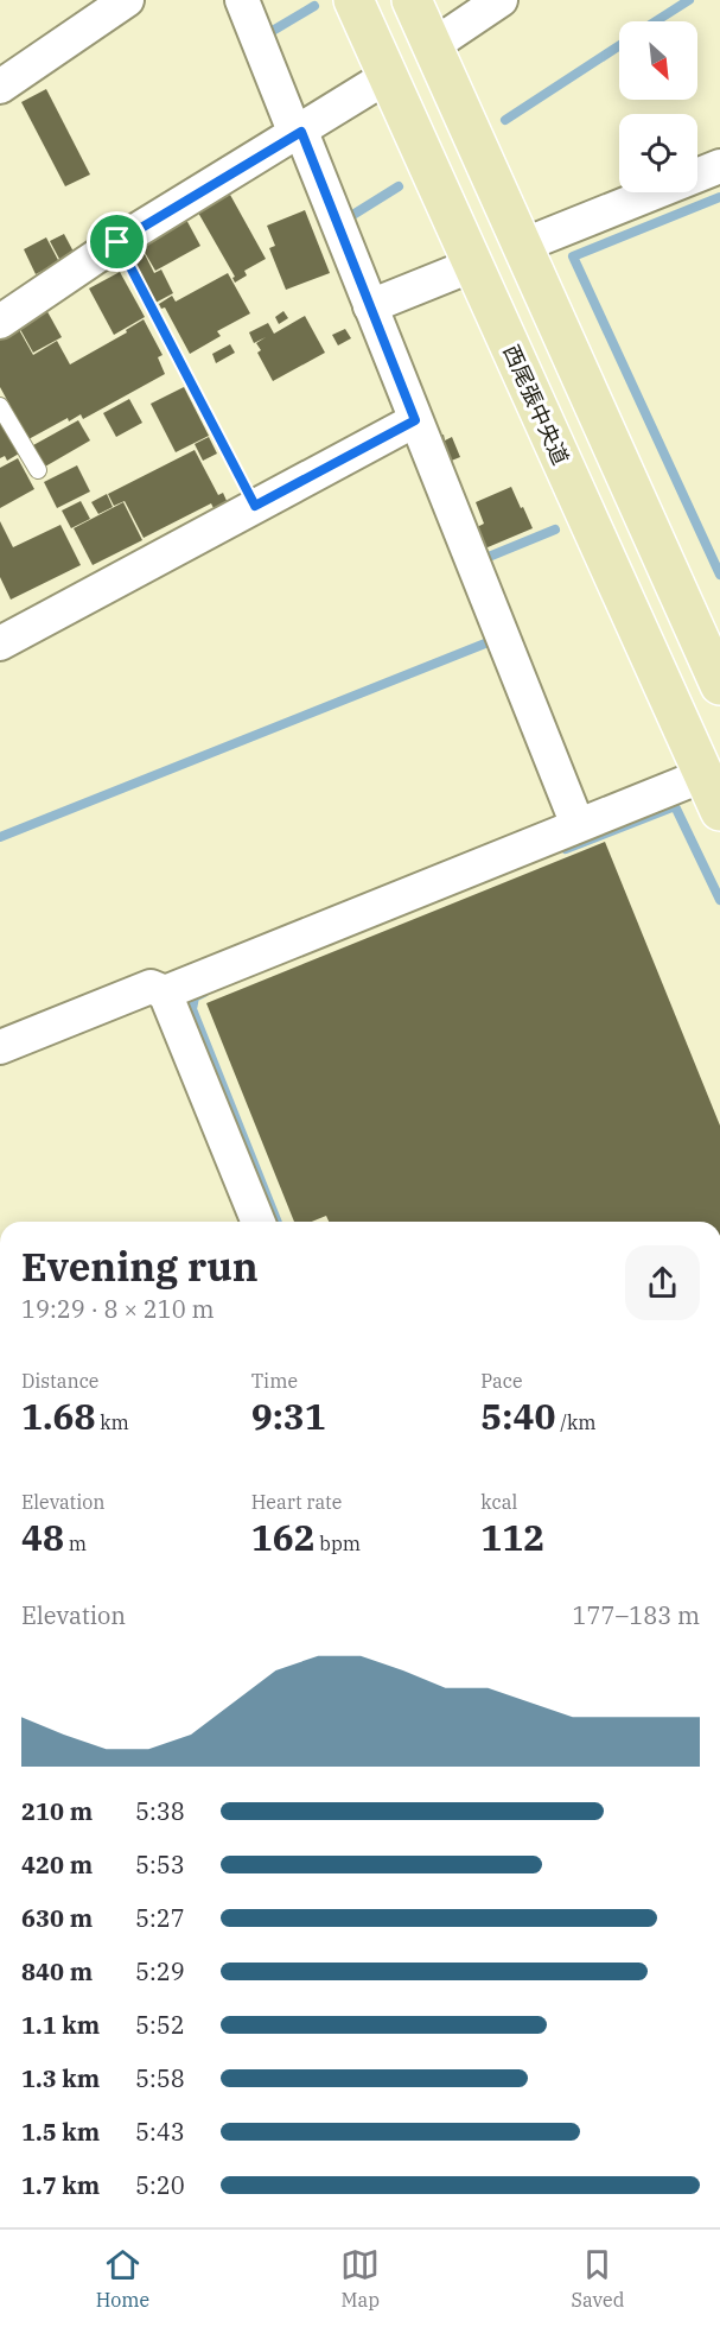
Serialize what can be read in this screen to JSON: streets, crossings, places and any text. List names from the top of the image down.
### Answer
{
  "streets": {
    "main road": ["西尾張中央道"]
  },
  "north": "bottom right",
  "page": {
    "heading": ["Evening run", "19:29 · 8 × 210 m"],
    "stats": [
      ["Distance", "1.68 km"],
      ["Time", "9:31"],
      ["Pace", "5:40 /km"],
      ["Elevation", "48 m"],
      ["Heart rate", "162 bpm"],
      ["kcal", "112"]
    ],
    "chart": ["Elevation", "177–183 m"],
    "list": [
      {
        "name": "210 m",
        "note": "5:38"
      },
      {
        "name": "420 m",
        "note": "5:53"
      },
      {
        "name": "630 m",
        "note": "5:27"
      },
      {
        "name": "840 m",
        "note": "5:29"
      },
      {
        "name": "1.1 km",
        "note": "5:52"
      },
      {
        "name": "1.3 km",
        "note": "5:58"
      },
      {
        "name": "1.5 km",
        "note": "5:43"
      },
      {
        "name": "1.7 km",
        "note": "5:20"
      }
    ],
    "tabs": ["Home", "Map", "Saved"]
  }
}
